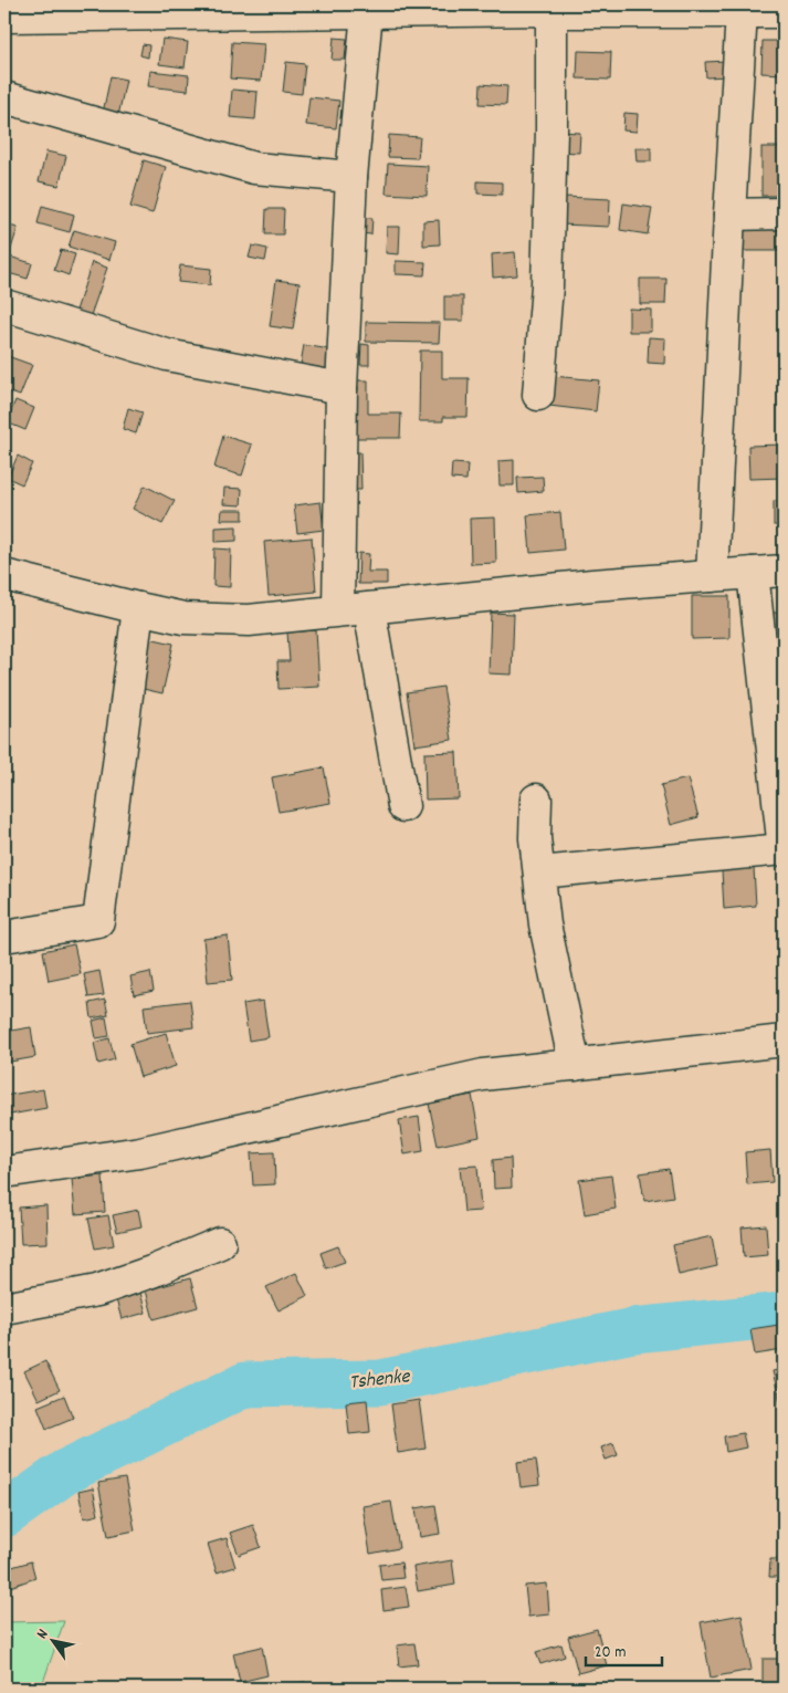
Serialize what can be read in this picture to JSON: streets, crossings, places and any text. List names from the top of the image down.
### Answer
{
  "water": ["Tshenke"],
  "scale_bar": "20 m",
  "north": "top left"
}
